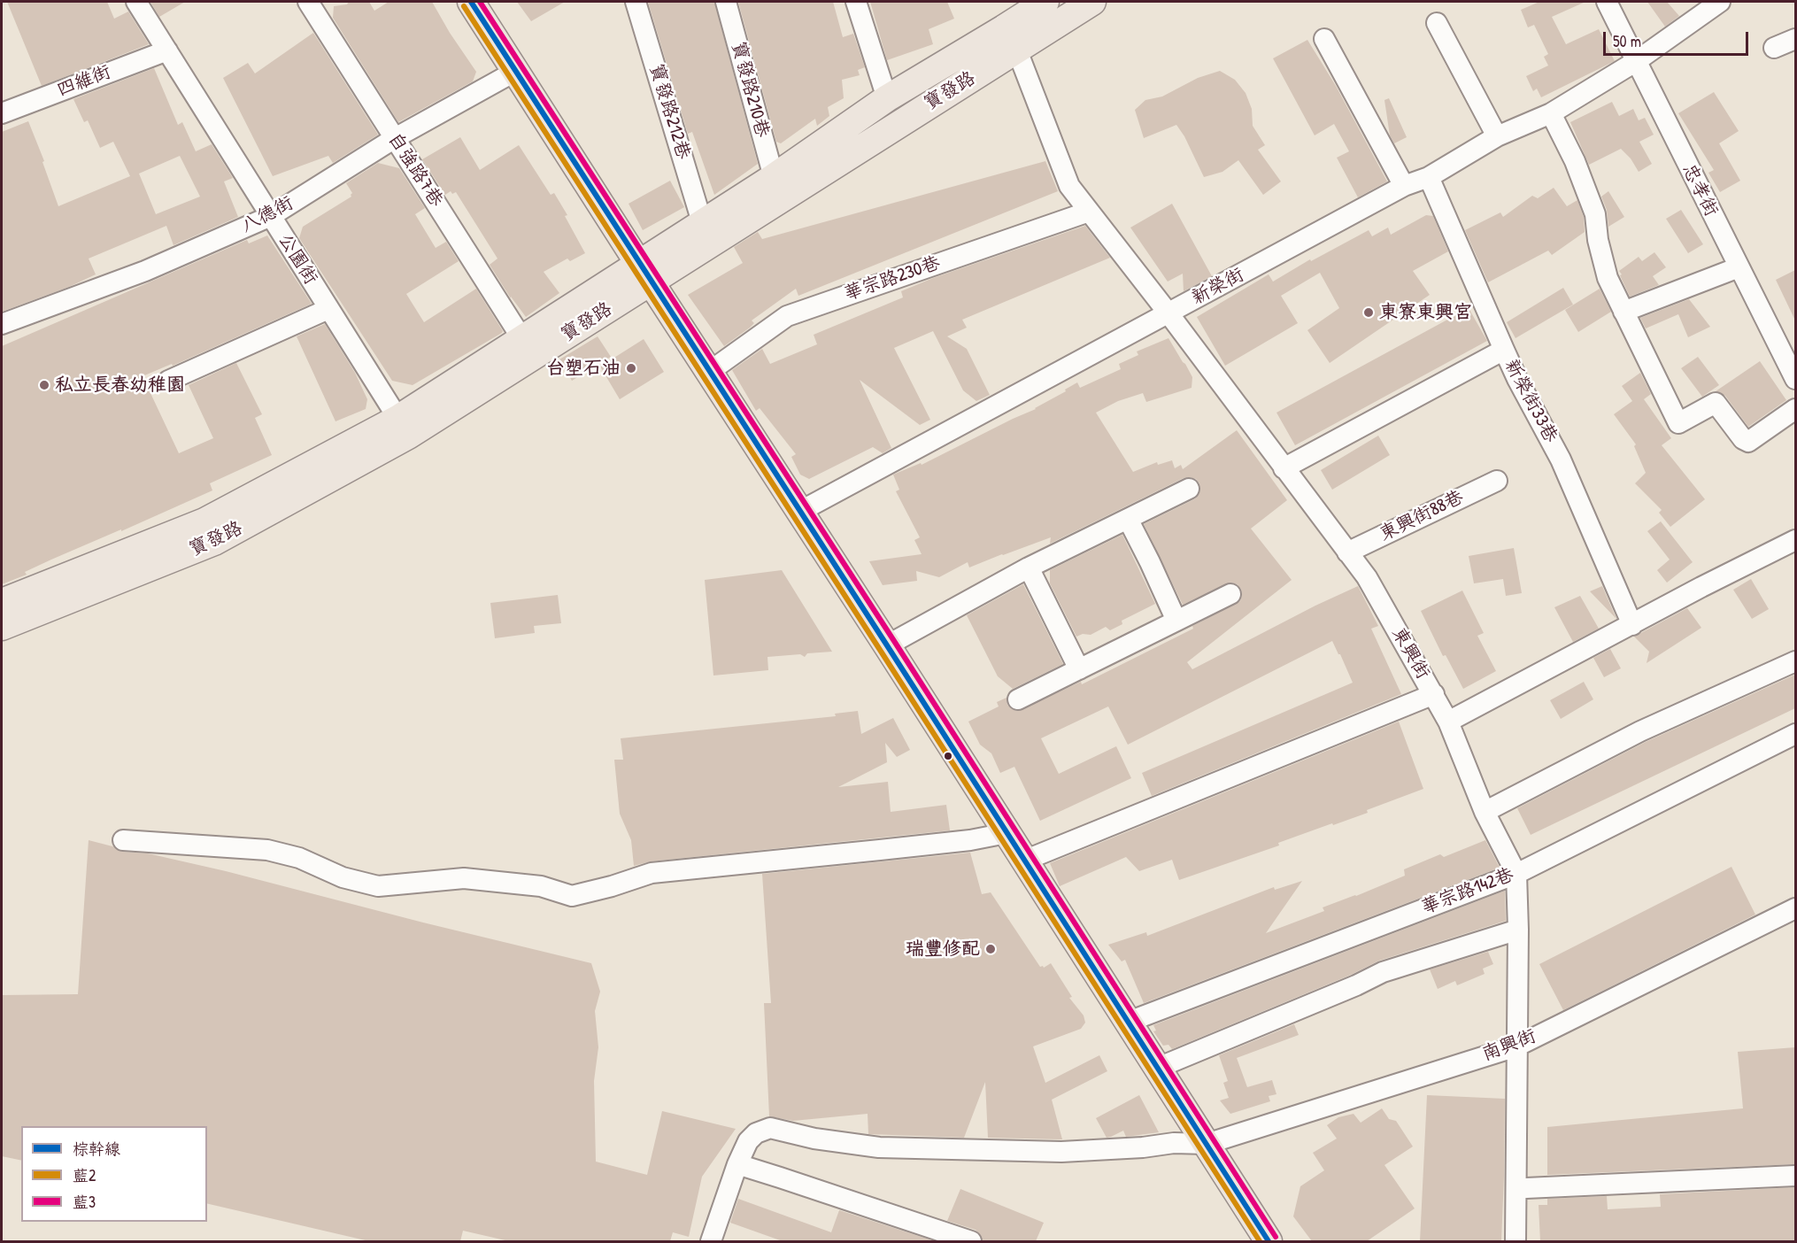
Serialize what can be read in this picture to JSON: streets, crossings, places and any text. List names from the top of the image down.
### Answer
{
  "streets": {
    "main road": ["寶發路"],
    "street": [
      "四維街",
      "寶發路210巷",
      "寶發路212巷",
      "自強路7巷",
      "忠孝街",
      "八德街",
      "公園街",
      "華宗路230巷",
      "新榮街",
      "新榮街33巷",
      "東興街88巷",
      "東興街",
      "華宗路142巷",
      "南興街"
    ]
  },
  "crossings": [
    ["四維街", "公園街"],
    ["寶發路210巷", "寶發路"],
    ["寶發路", "寶發路212巷"],
    ["寶發路", "自強路7巷"],
    ["寶發路", "公園街"],
    ["寶發路", "東興街"],
    ["自強路7巷", "八德街"],
    ["忠孝街", "新榮街"],
    ["八德街", "公園街"],
    ["華宗路230巷", "東興街"],
    ["新榮街", "新榮街33巷"],
    ["新榮街", "東興街"],
    ["東興街88巷", "東興街"],
    ["東興街", "華宗路142巷"],
    ["東興街", "南興街"]
  ],
  "places": [
    "東寮東興宮",
    "台塑石油",
    "私立長春幼稚園",
    "瑞豐修配"
  ],
  "lines": ["transit line 棕幹線", "transit line 藍3", "transit line 藍2"],
  "legend": ["棕幹線", "藍2", "藍3"],
  "scale_bar": "50 m"
}
